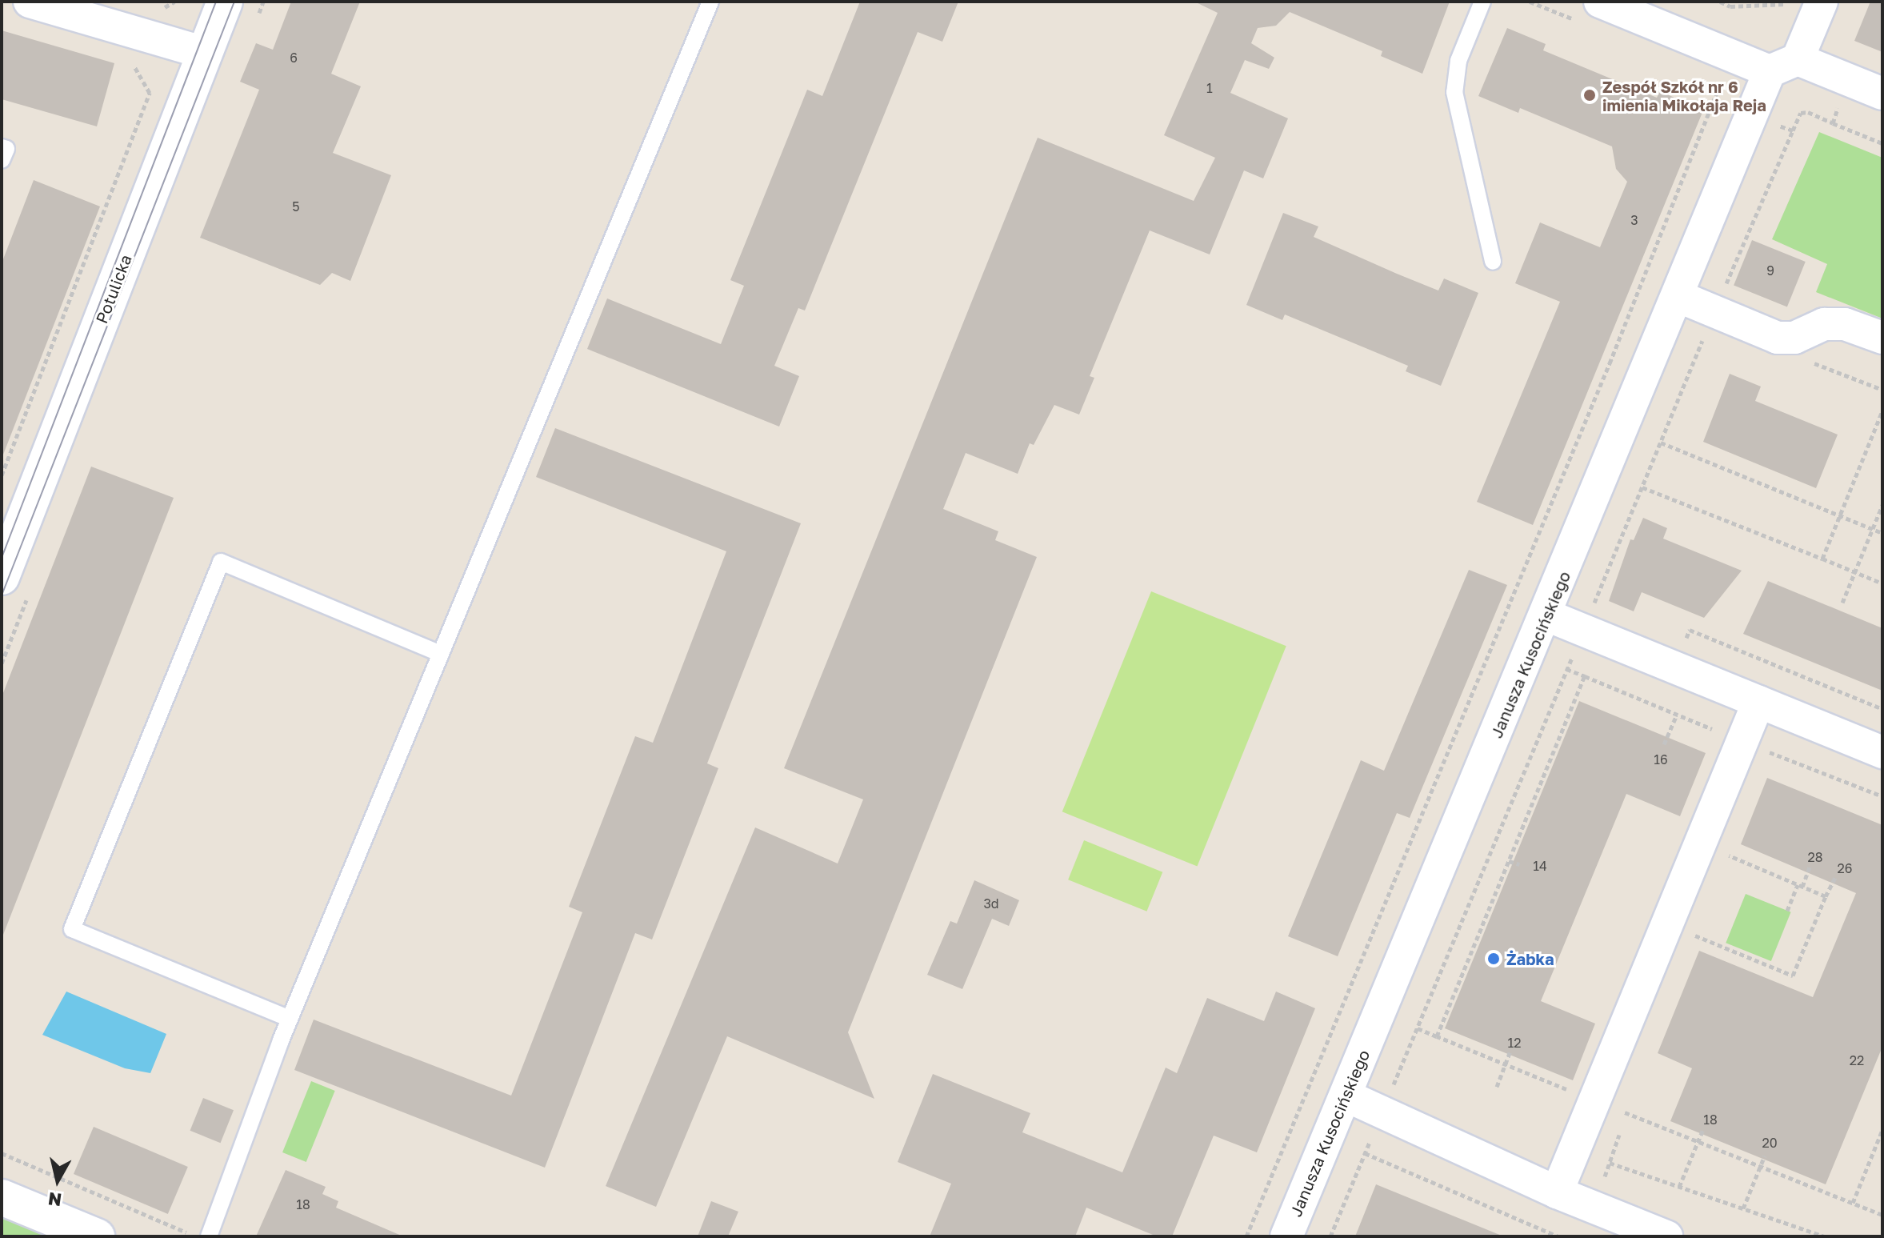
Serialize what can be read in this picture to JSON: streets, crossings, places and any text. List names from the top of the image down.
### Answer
{
  "streets": {
    "street": ["Potulicka", "Janusza Kusocińskiego"]
  },
  "places": ["Zespół Szkół nr 6 imienia Mikołaja Reja", "Żabka"],
  "house_numbers": [
    "6",
    "1",
    "5",
    "3",
    "9",
    "16",
    "28",
    "14",
    "26",
    "3d",
    "12",
    "22",
    "18",
    "20",
    "18"
  ],
  "north": "bottom"
}
